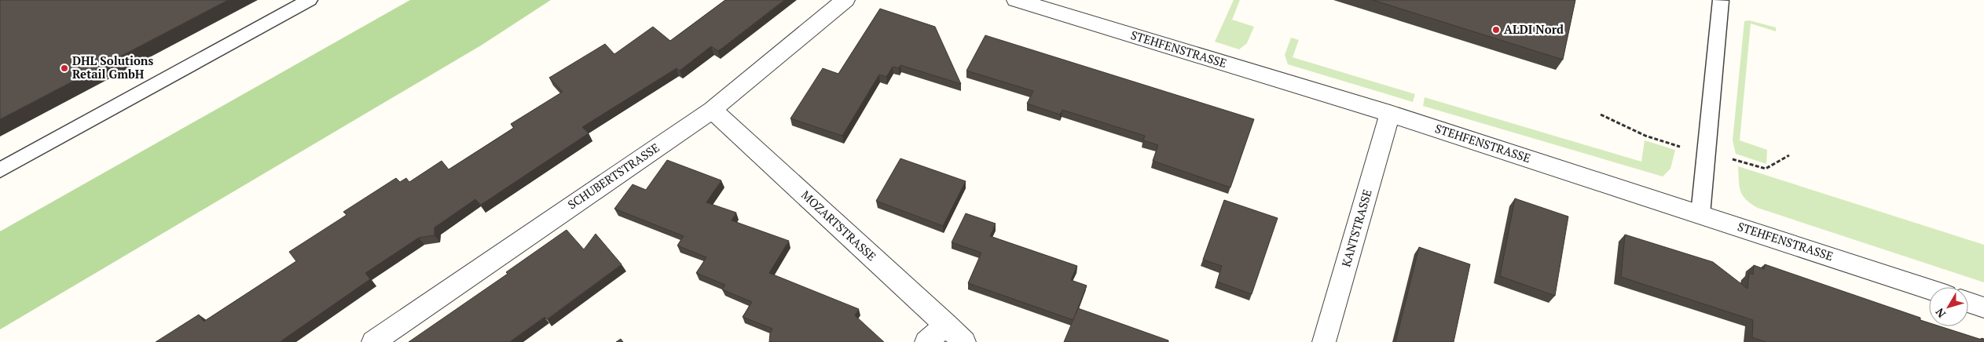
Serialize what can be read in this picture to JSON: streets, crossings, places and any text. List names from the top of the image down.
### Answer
{
  "streets": {
    "street": [
      "STEHFENSTRASSE",
      "SCHUBERTSTRASSE",
      "MOZARTSTRASSE",
      "KANTSTRASSE"
    ]
  },
  "crossings": [
    ["STEHFENSTRASSE", "KANTSTRASSE"],
    ["SCHUBERTSTRASSE", "MOZARTSTRASSE"]
  ],
  "places": ["ALDI Nord", "DHL Solutions Retail GmbH"],
  "north": "bottom left"
}
